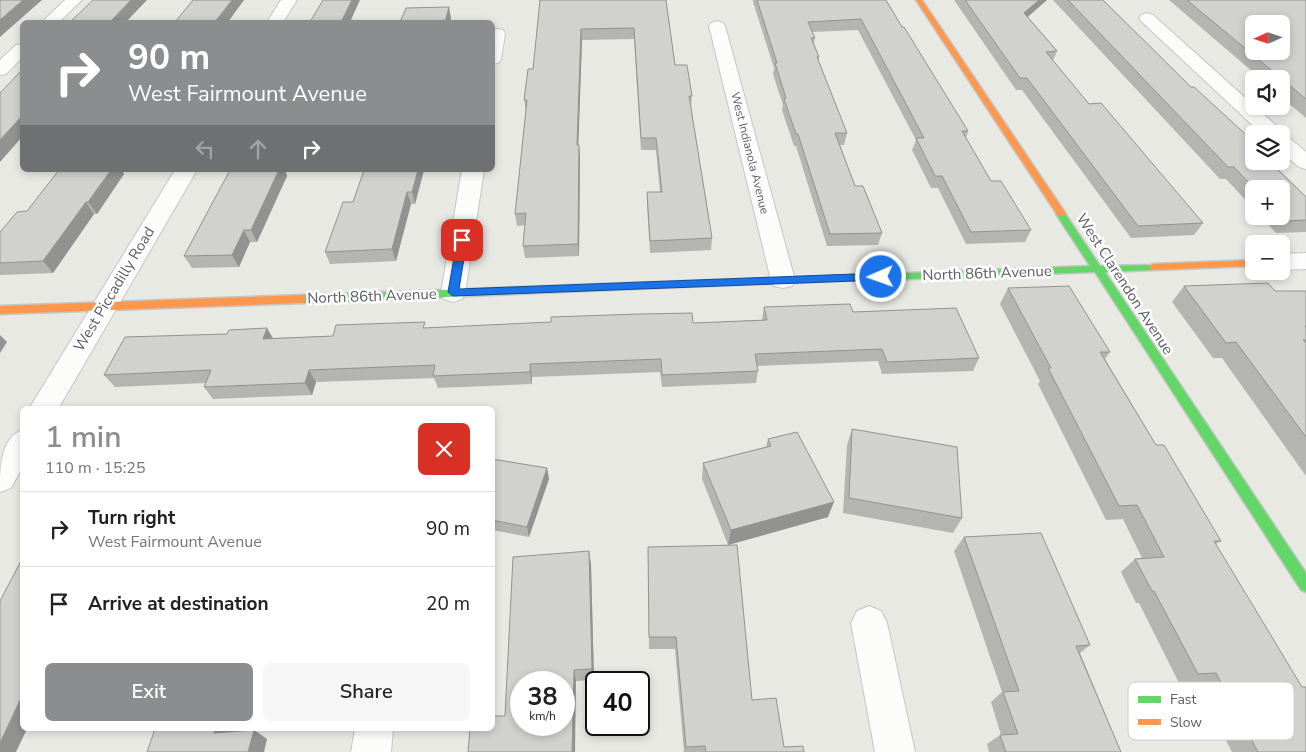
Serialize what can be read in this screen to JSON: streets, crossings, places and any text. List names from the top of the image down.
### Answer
{
  "streets": {
    "street": [
      "West Indianola Avenue",
      "North 86th Avenue",
      "West Clarendon Avenue",
      "West Piccadilly Road"
    ]
  },
  "crossings": [
    ["West Indianola Avenue", "North 86th Avenue"],
    ["North 86th Avenue", "West Clarendon Avenue"],
    ["North 86th Avenue", "West Piccadilly Road"]
  ],
  "legend": ["Fast", "Slow"],
  "north": "left",
  "page": {
    "map_buttons": ["+", "−"],
    "turn": ["90 m", "West Fairmount Avenue"],
    "heading": ["1 min", "110 m · 15:25"],
    "list": [
      {
        "name": "Turn right",
        "note": "West Fairmount Avenue",
        "value": "90 m"
      },
      {
        "name": "Arrive at destination",
        "value": "20 m"
      }
    ],
    "buttons": ["Exit", "Share"],
    "speed": "38 km/h",
    "limit": "40"
  }
}
